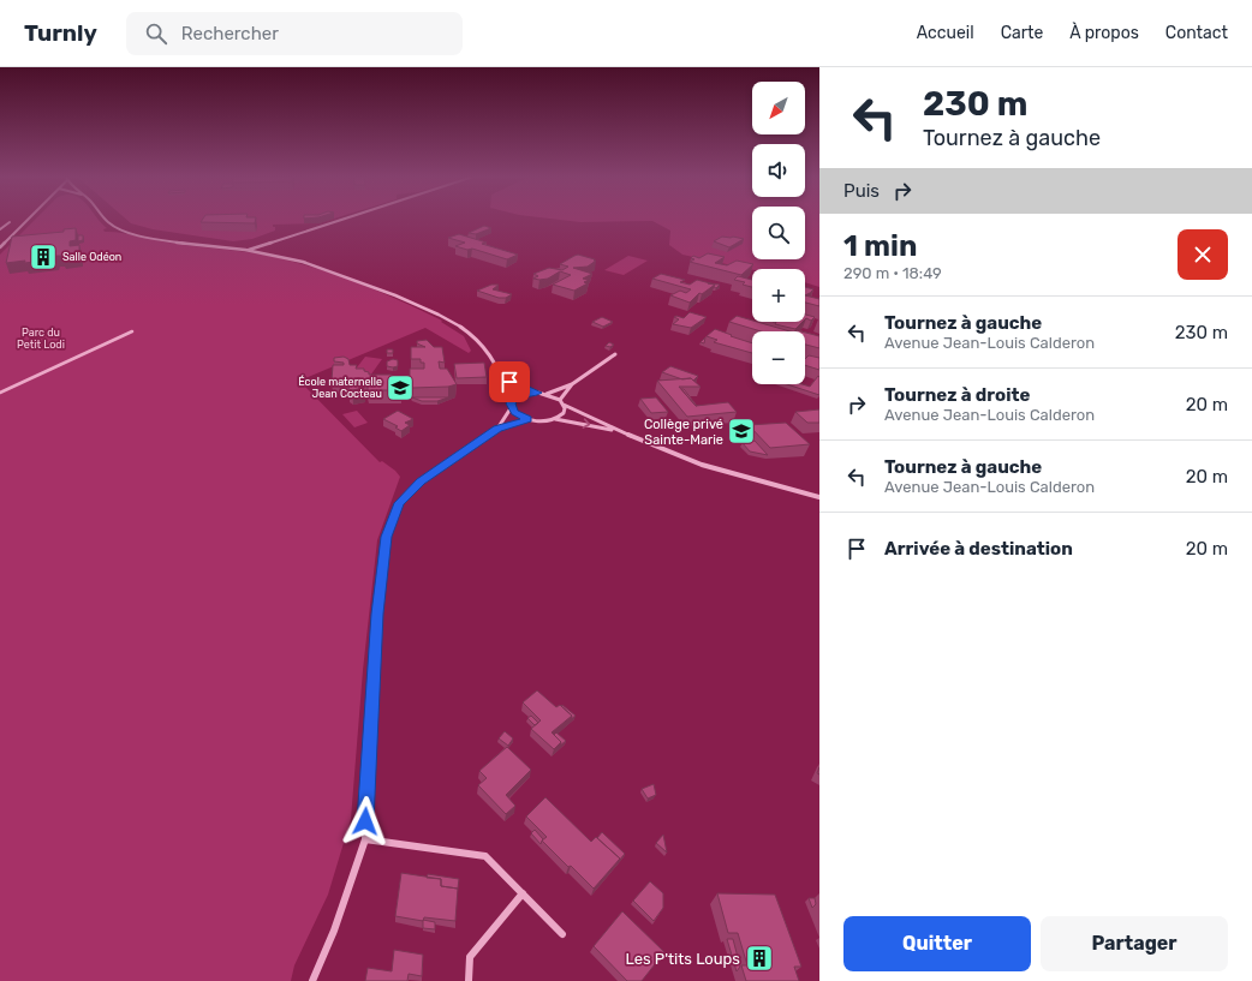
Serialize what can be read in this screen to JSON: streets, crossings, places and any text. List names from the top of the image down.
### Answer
{
  "parks": ["Parc du Petit Lodi"],
  "places": {
    "building": ["Salle Odéon", "Les P'tits Loups"],
    "school or university": ["École maternelle Jean Cocteau", "Collège privé Sainte-Marie"]
  },
  "north": "bottom left",
  "page": {
    "header": "Turnly",
    "search": "Rechercher",
    "nav": [
      "Accueil",
      "Carte",
      "À propos",
      "Contact"
    ],
    "turn": ["230 m", "Tournez à gauche"],
    "map_buttons": ["+", "−"],
    "then": "Puis",
    "heading": ["1 min", "290 m · 18:49"],
    "list": [
      {
        "name": "Tournez à gauche",
        "note": "Avenue Jean-Louis Calderon",
        "value": "230 m"
      },
      {
        "name": "Tournez à droite",
        "note": "Avenue Jean-Louis Calderon",
        "value": "20 m"
      },
      {
        "name": "Tournez à gauche",
        "note": "Avenue Jean-Louis Calderon",
        "value": "20 m"
      },
      {
        "name": "Arrivée à destination",
        "value": "20 m"
      }
    ],
    "buttons": ["Quitter", "Partager"]
  }
}
